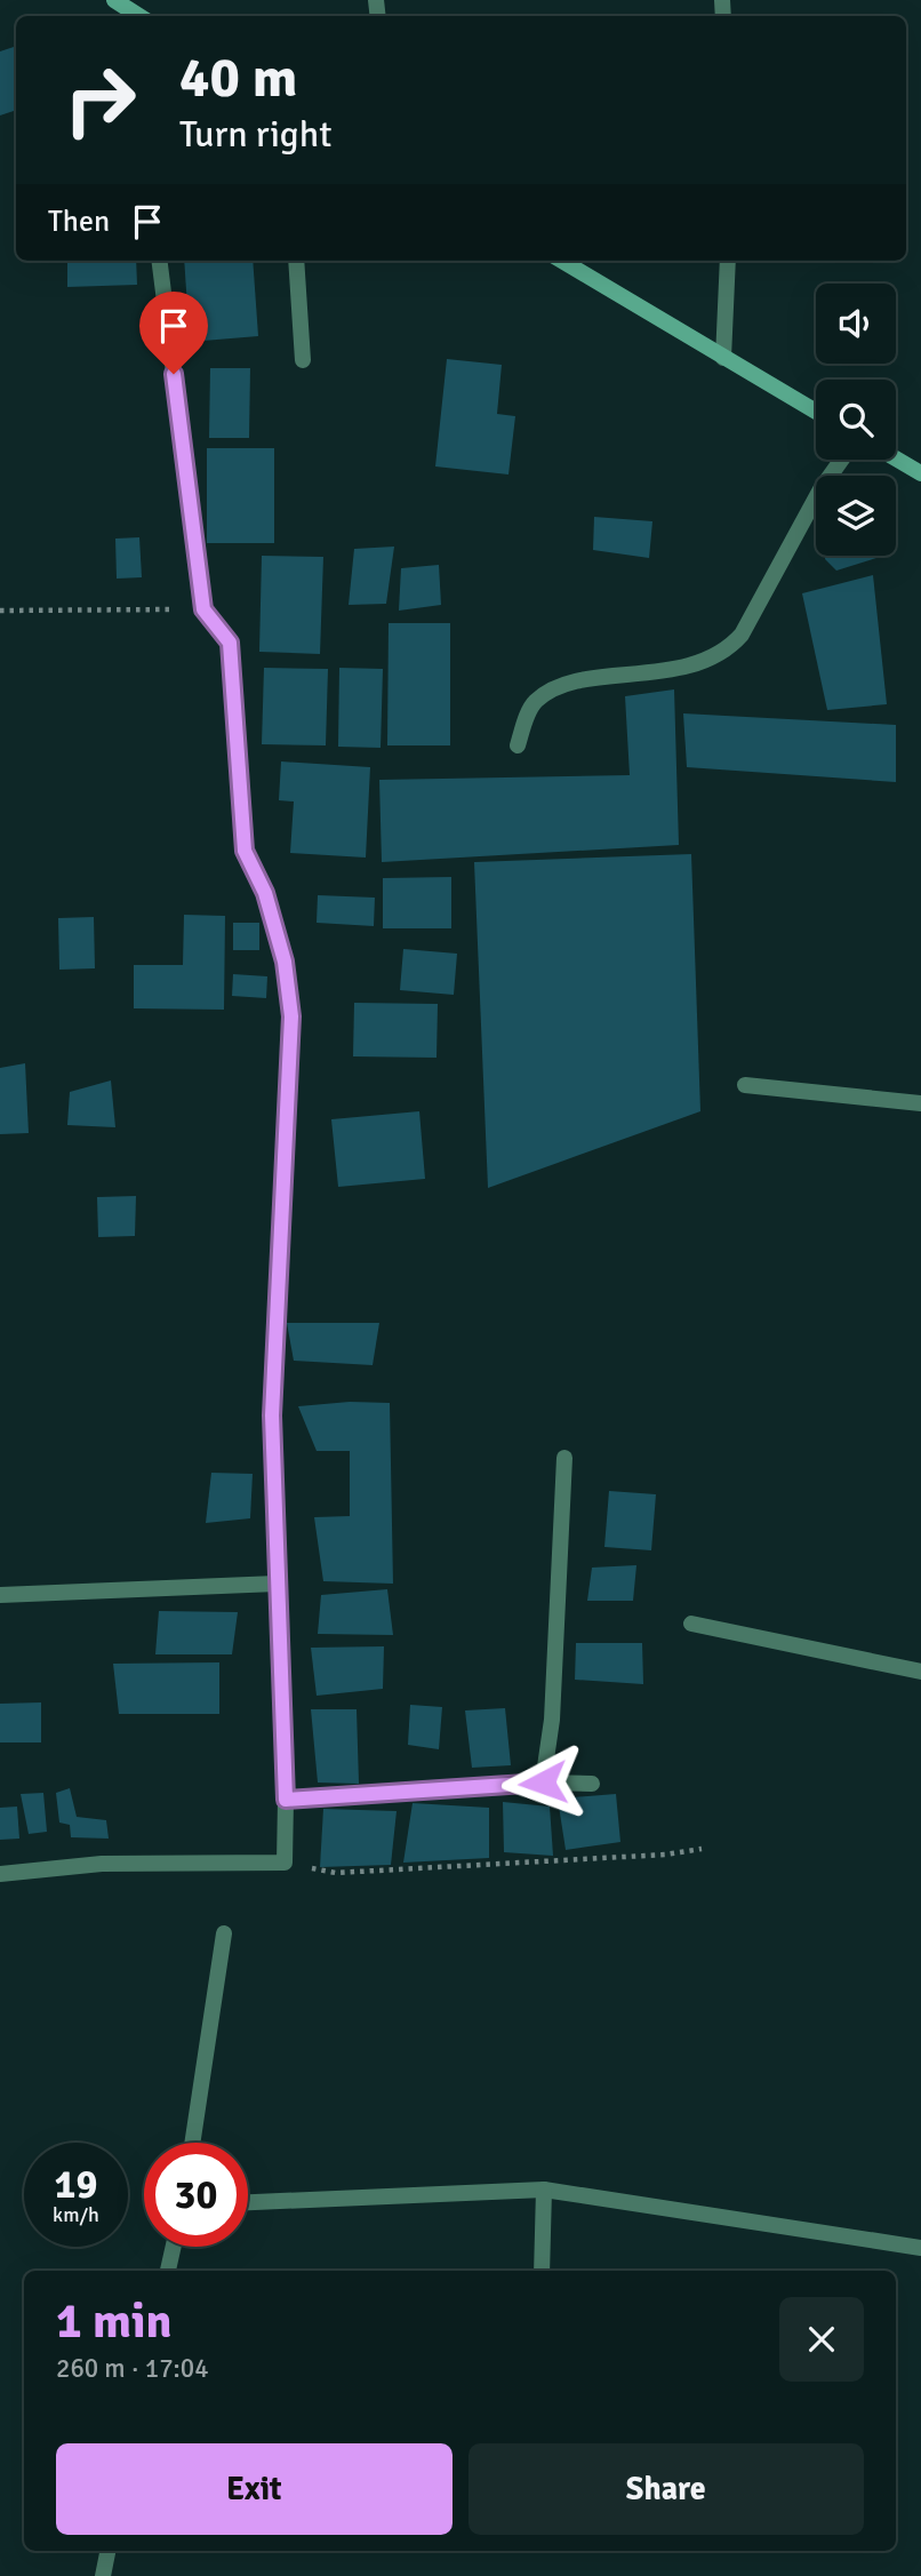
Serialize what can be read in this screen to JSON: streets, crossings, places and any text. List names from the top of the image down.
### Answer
{
  "page": {
    "turn": ["40 m", "Turn right"],
    "then": "Then",
    "speed": "19 km/h",
    "limit": "30",
    "heading": ["1 min", "260 m · 17:04"],
    "buttons": ["Exit", "Share"]
  }
}
